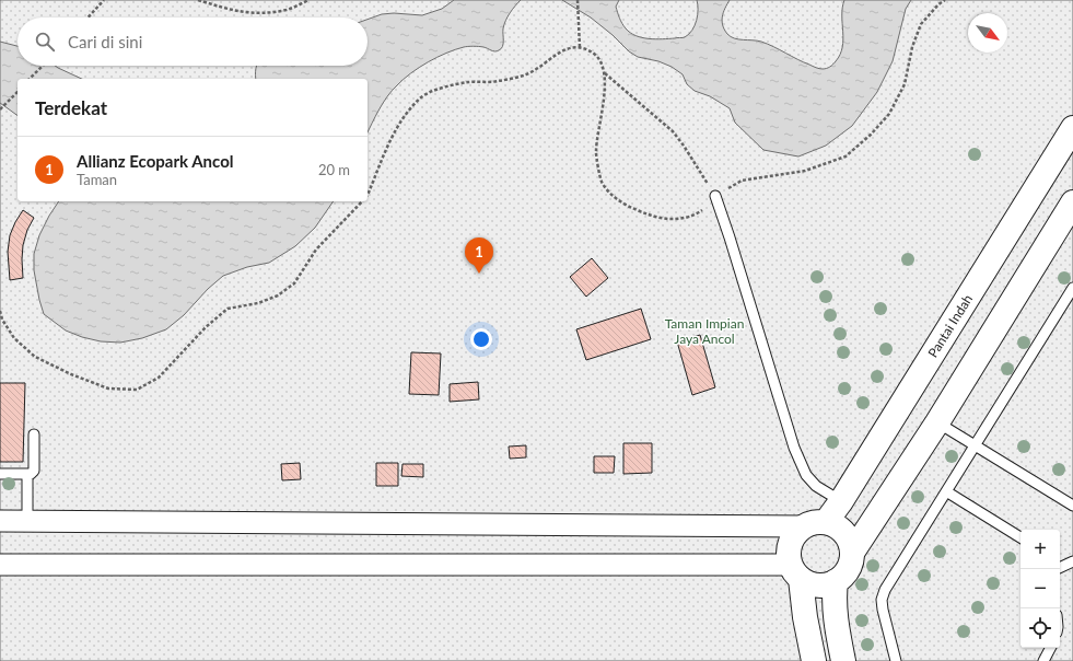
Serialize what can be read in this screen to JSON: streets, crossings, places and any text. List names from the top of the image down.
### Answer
{
  "streets": {
    "street": ["Pantai Indah"]
  },
  "parks": ["Taman Impian Jaya Ancol"],
  "north": "bottom right",
  "page": {
    "search": "Cari di sini",
    "heading": "Terdekat",
    "list": [
      {
        "mark": "1",
        "name": "Allianz Ecopark Ancol",
        "note": "Taman",
        "value": "20 m"
      }
    ],
    "pins": "1",
    "map_buttons": ["+", "−"]
  }
}
